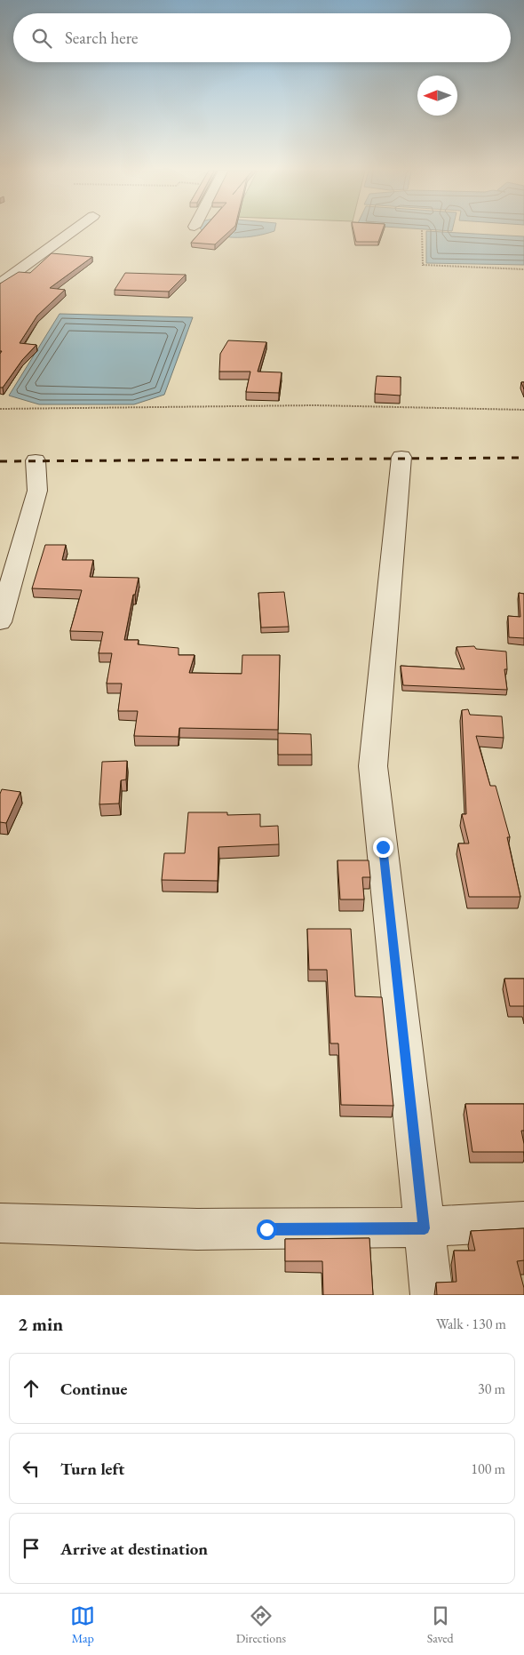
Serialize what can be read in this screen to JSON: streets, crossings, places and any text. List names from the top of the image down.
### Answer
{
  "north": "left",
  "page": {
    "search": "Search here",
    "heading": ["2 min", "Walk · 130 m"],
    "list": [
      ["Continue", "30 m"],
      ["Turn left", "100 m"],
      "Arrive at destination"
    ],
    "nav": ["Map", "Directions", "Saved"]
  }
}
